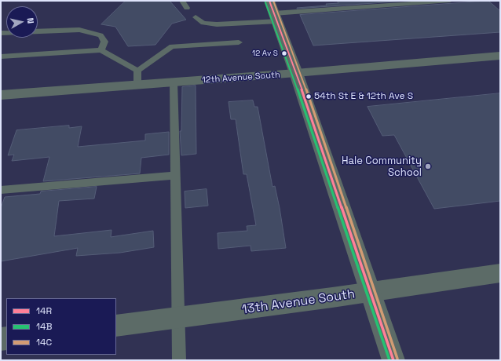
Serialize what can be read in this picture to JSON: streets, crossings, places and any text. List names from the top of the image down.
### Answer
{
  "streets": {
    "street": ["12th Avenue South", "13th Avenue South"]
  },
  "places": ["12 Av S", "54th St E & 12th Ave S", "Hale Community School"],
  "lines": ["transit line 14R", "transit line 14C", "transit line 14B"],
  "legend": ["14R", "14B", "14C"],
  "north": "right"
}
